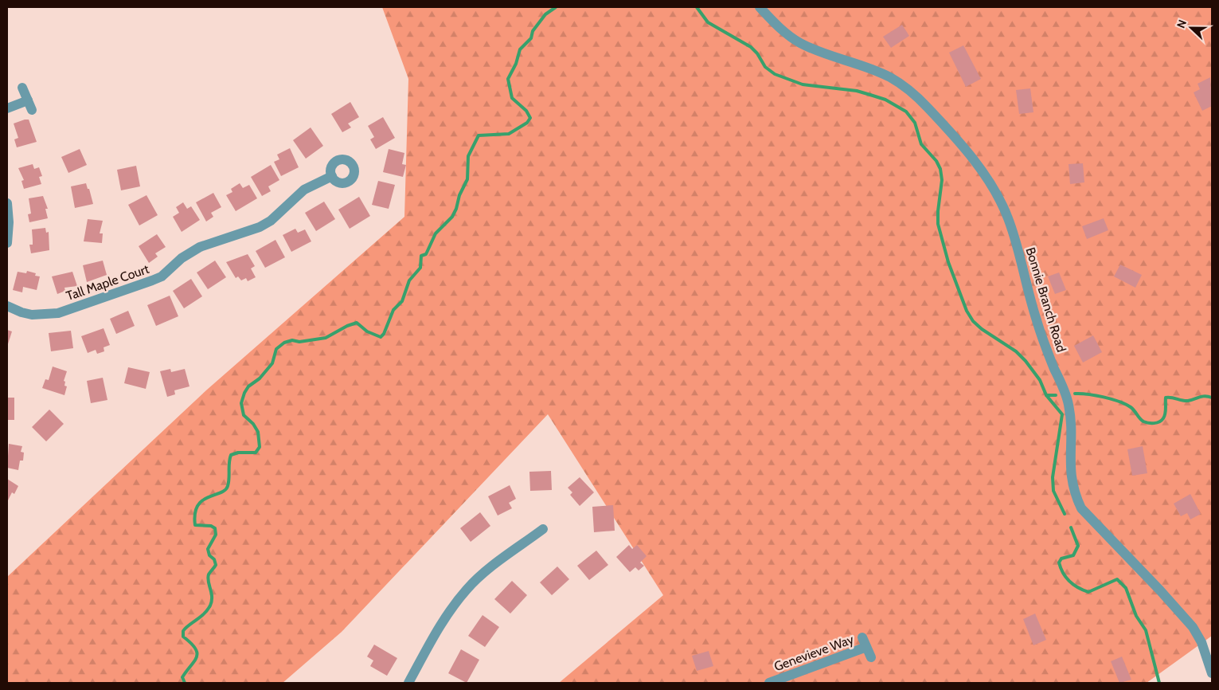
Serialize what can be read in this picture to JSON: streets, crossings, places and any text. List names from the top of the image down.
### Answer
{
  "streets": {
    "street": ["Tall Maple Court", "Bonnie Branch Road", "Genevieve Way"]
  },
  "north": "left"
}
